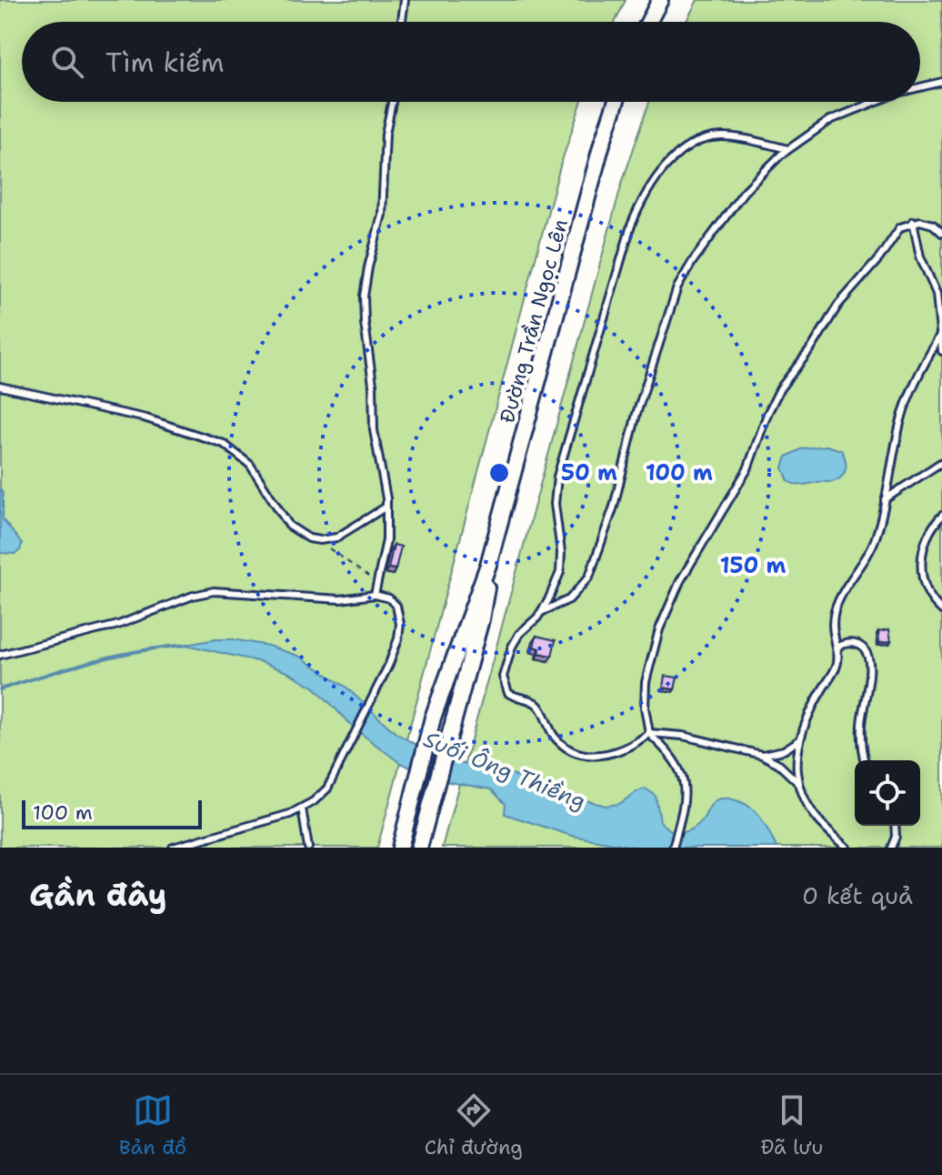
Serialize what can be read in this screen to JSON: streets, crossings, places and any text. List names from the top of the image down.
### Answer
{
  "streets": {
    "street": ["Đường Trần Ngọc Lên"]
  },
  "water": ["Suối Ông Thiềng"],
  "scale_bar": "100 m",
  "page": {
    "search": "Tìm kiếm",
    "scale": "100 m",
    "heading": ["Gần đây", "0 kết quả"],
    "nav": ["Bản đồ", "Chỉ đường", "Đã lưu"]
  },
  "rings": ["50 m", "100 m", "150 m"]
}
